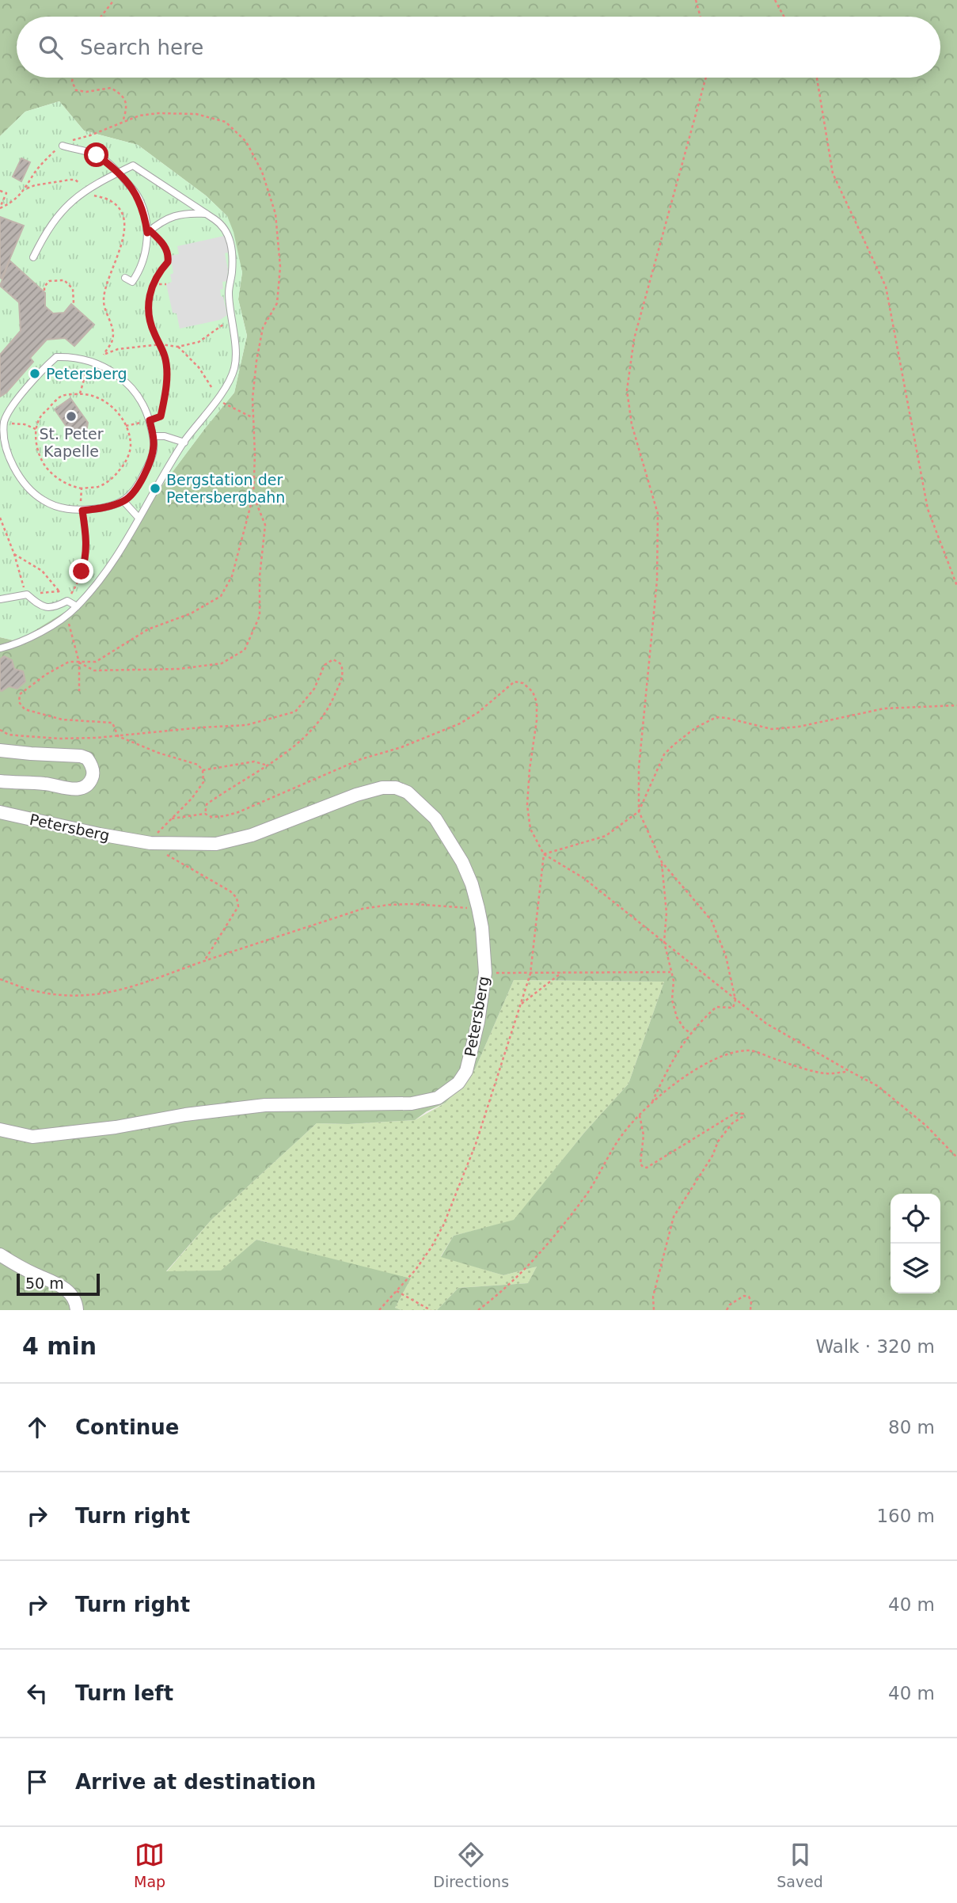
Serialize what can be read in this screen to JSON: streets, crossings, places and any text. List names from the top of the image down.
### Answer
{
  "streets": {
    "street": ["Petersberg"]
  },
  "places": ["Petersberg", "St. Peter Kapelle", "Bergstation der Petersbergbahn"],
  "scale_bar": "50 m",
  "page": {
    "search": "Search here",
    "scale": "50 m",
    "heading": ["4 min", "Walk · 320 m"],
    "list": [
      ["Continue", "80 m"],
      ["Turn right", "160 m"],
      ["Turn right", "40 m"],
      ["Turn left", "40 m"],
      "Arrive at destination"
    ],
    "nav": ["Map", "Directions", "Saved"]
  }
}
